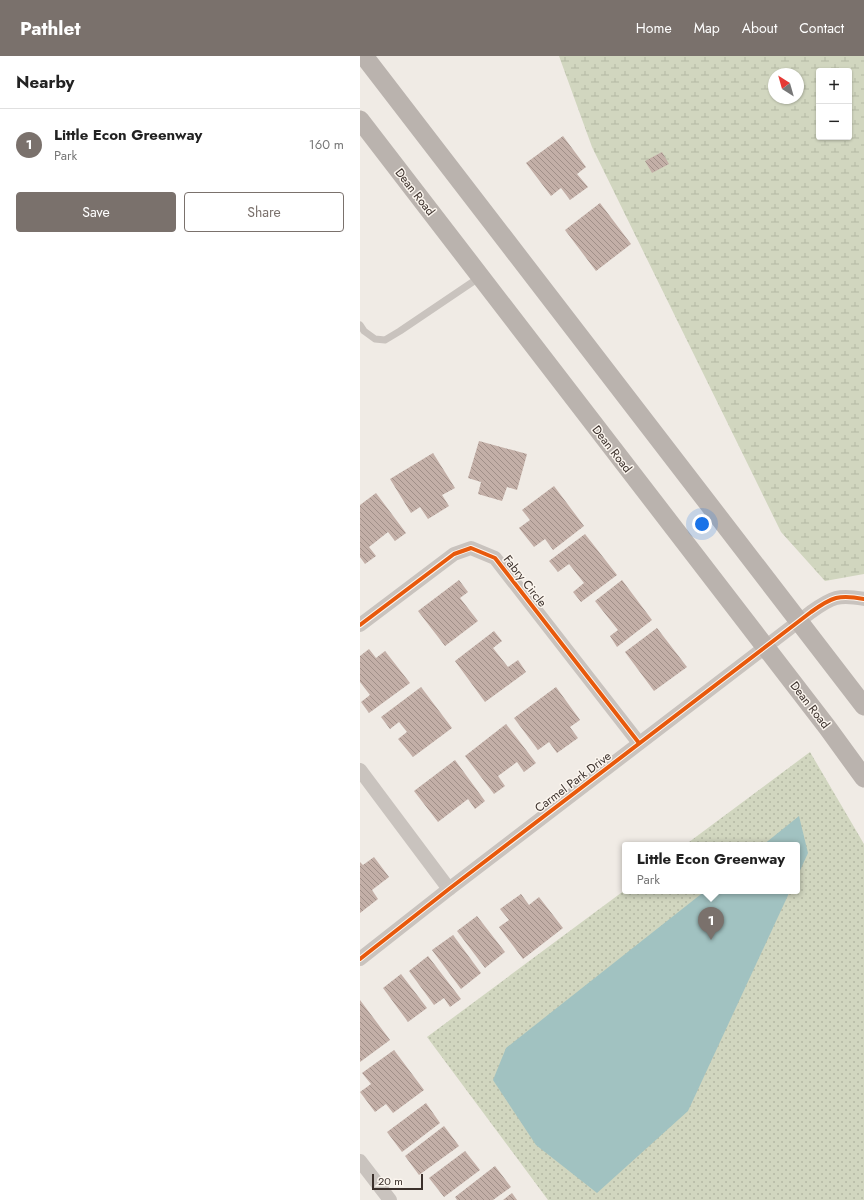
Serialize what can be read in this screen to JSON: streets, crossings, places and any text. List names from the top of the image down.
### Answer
{
  "streets": {
    "main road": ["Dean Road"],
    "street": ["Fabry Circle", "Carmel Park Drive"]
  },
  "crossings": [
    ["Dean Road", "Carmel Park Drive"],
    ["Fabry Circle", "Carmel Park Drive"]
  ],
  "scale_bar": "20 m",
  "north": "top left",
  "page": {
    "header": "Pathlet",
    "nav": [
      "Home",
      "Map",
      "About",
      "Contact"
    ],
    "heading": "Nearby",
    "map_buttons": ["+", "−"],
    "list": [
      {
        "mark": "1",
        "name": "Little Econ Greenway",
        "note": "Park",
        "value": "160 m"
      }
    ],
    "buttons": ["Save", "Share"],
    "popup": ["Little Econ Greenway", "Park"],
    "pins": "1",
    "scale": "20 m"
  }
}
